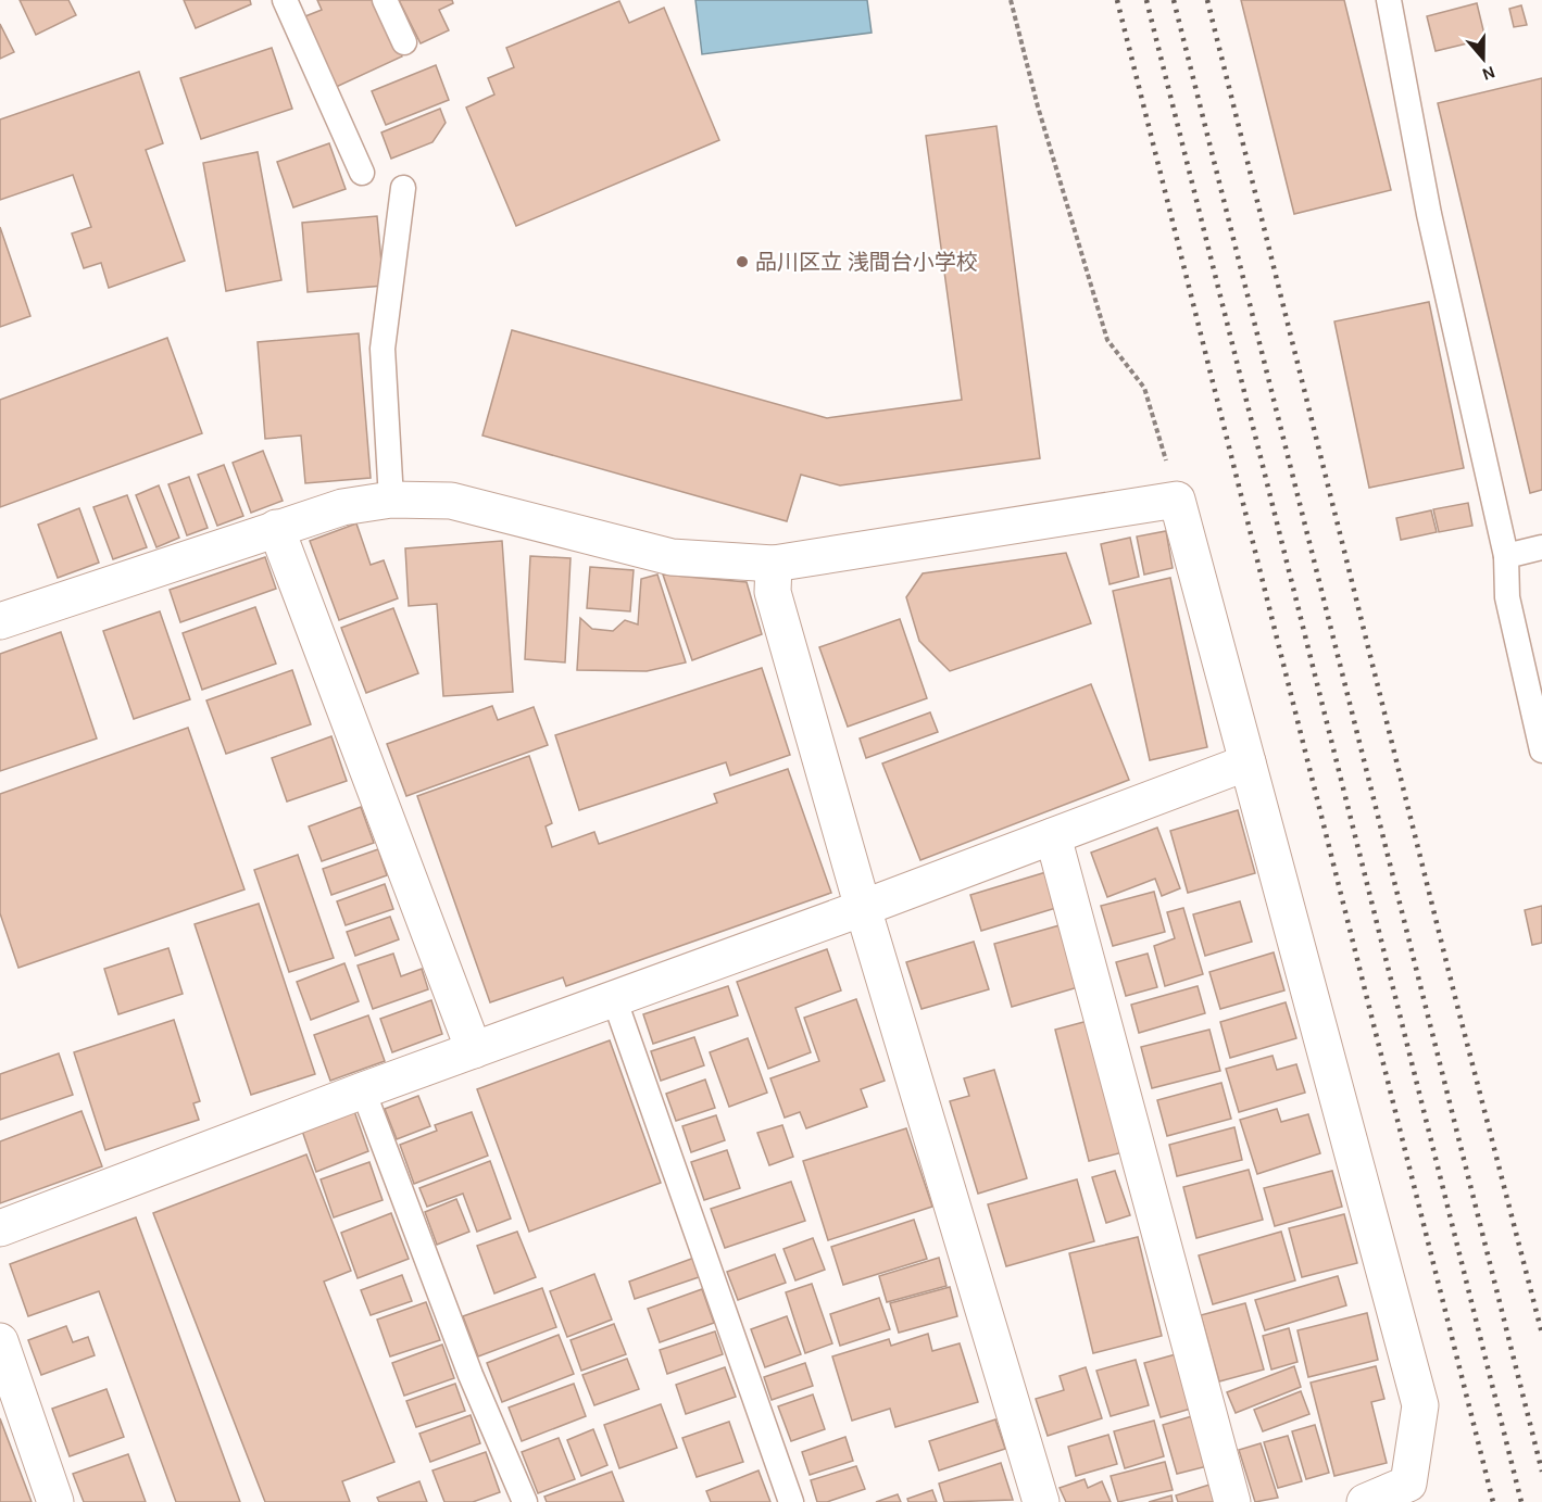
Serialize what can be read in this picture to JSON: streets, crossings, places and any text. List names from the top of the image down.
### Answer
{
  "places": ["品川区立 浅間台小学校"],
  "north": "bottom"
}
